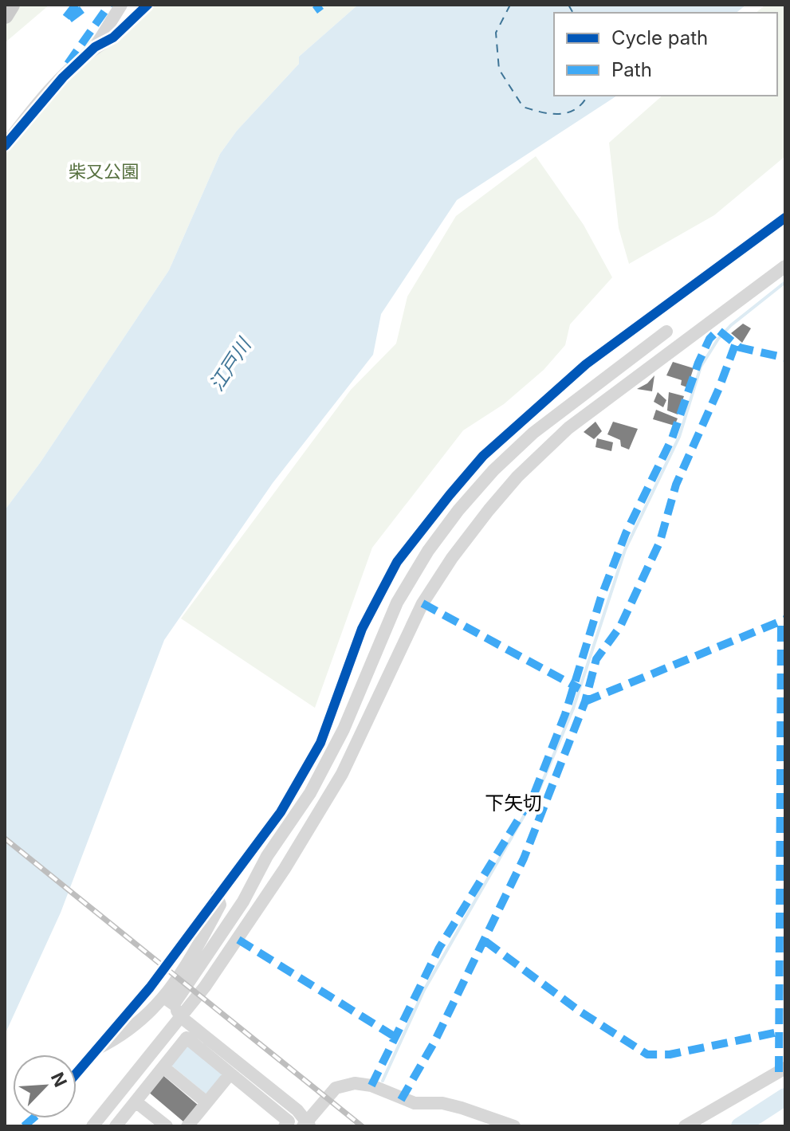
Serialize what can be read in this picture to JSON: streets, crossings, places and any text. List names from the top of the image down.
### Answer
{
  "districts": ["下矢切"],
  "water": ["江戸川"],
  "parks": ["柴又公園"],
  "legend": ["Cycle path", "Path"],
  "north": "top right"
}
